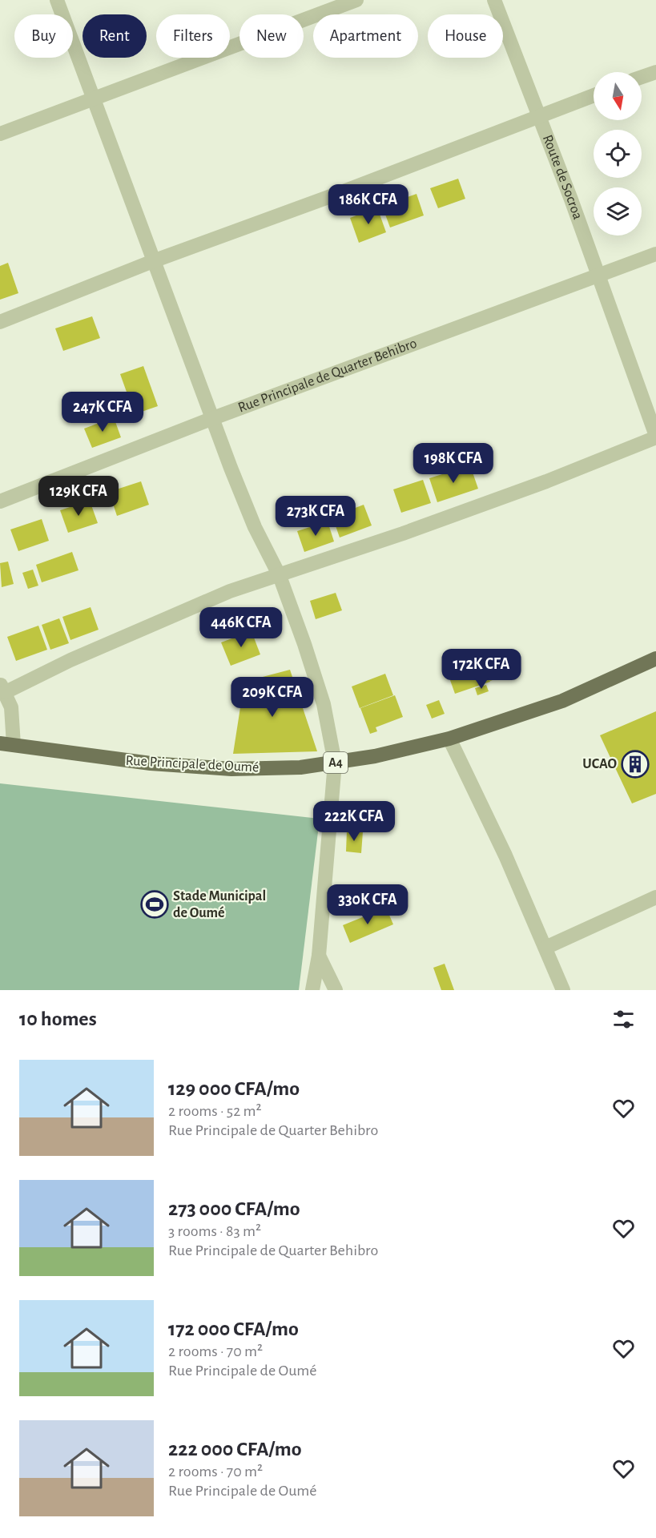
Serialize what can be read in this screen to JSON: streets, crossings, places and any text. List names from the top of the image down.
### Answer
{
  "streets": {
    "main road": ["A4", "Rue Principale de Oumé"],
    "street": ["Route de Socroa", "Rue Principale de Quarter Behibro"]
  },
  "crossings": [
    ["Route de Socroa", "Rue Principale de Quarter Behibro"]
  ],
  "places": {
    "building": ["UCAO"],
    "sports": ["Stade Municipal de Oumé"]
  },
  "north": "bottom",
  "page": {
    "chip": [
      "Buy",
      "Rent",
      "Filters",
      "New",
      "Apartment",
      "House"
    ],
    "price": [
      "186K CFA",
      "247K CFA",
      "198K CFA",
      "129K CFA",
      "273K CFA",
      "446K CFA",
      "172K CFA",
      "209K CFA",
      "222K CFA",
      "330K CFA"
    ],
    "heading": "10 homes",
    "list": [
      {
        "name": "129 000 CFA/mo",
        "note": "2 rooms · 52 m² · Rue Principale de Quarter Behibro"
      },
      {
        "name": "273 000 CFA/mo",
        "note": "3 rooms · 83 m² · Rue Principale de Quarter Behibro"
      },
      {
        "name": "172 000 CFA/mo",
        "note": "2 rooms · 70 m² · Rue Principale de Oumé"
      },
      {
        "name": "222 000 CFA/mo",
        "note": "2 rooms · 70 m² · Rue Principale de Oumé"
      }
    ]
  }
}
